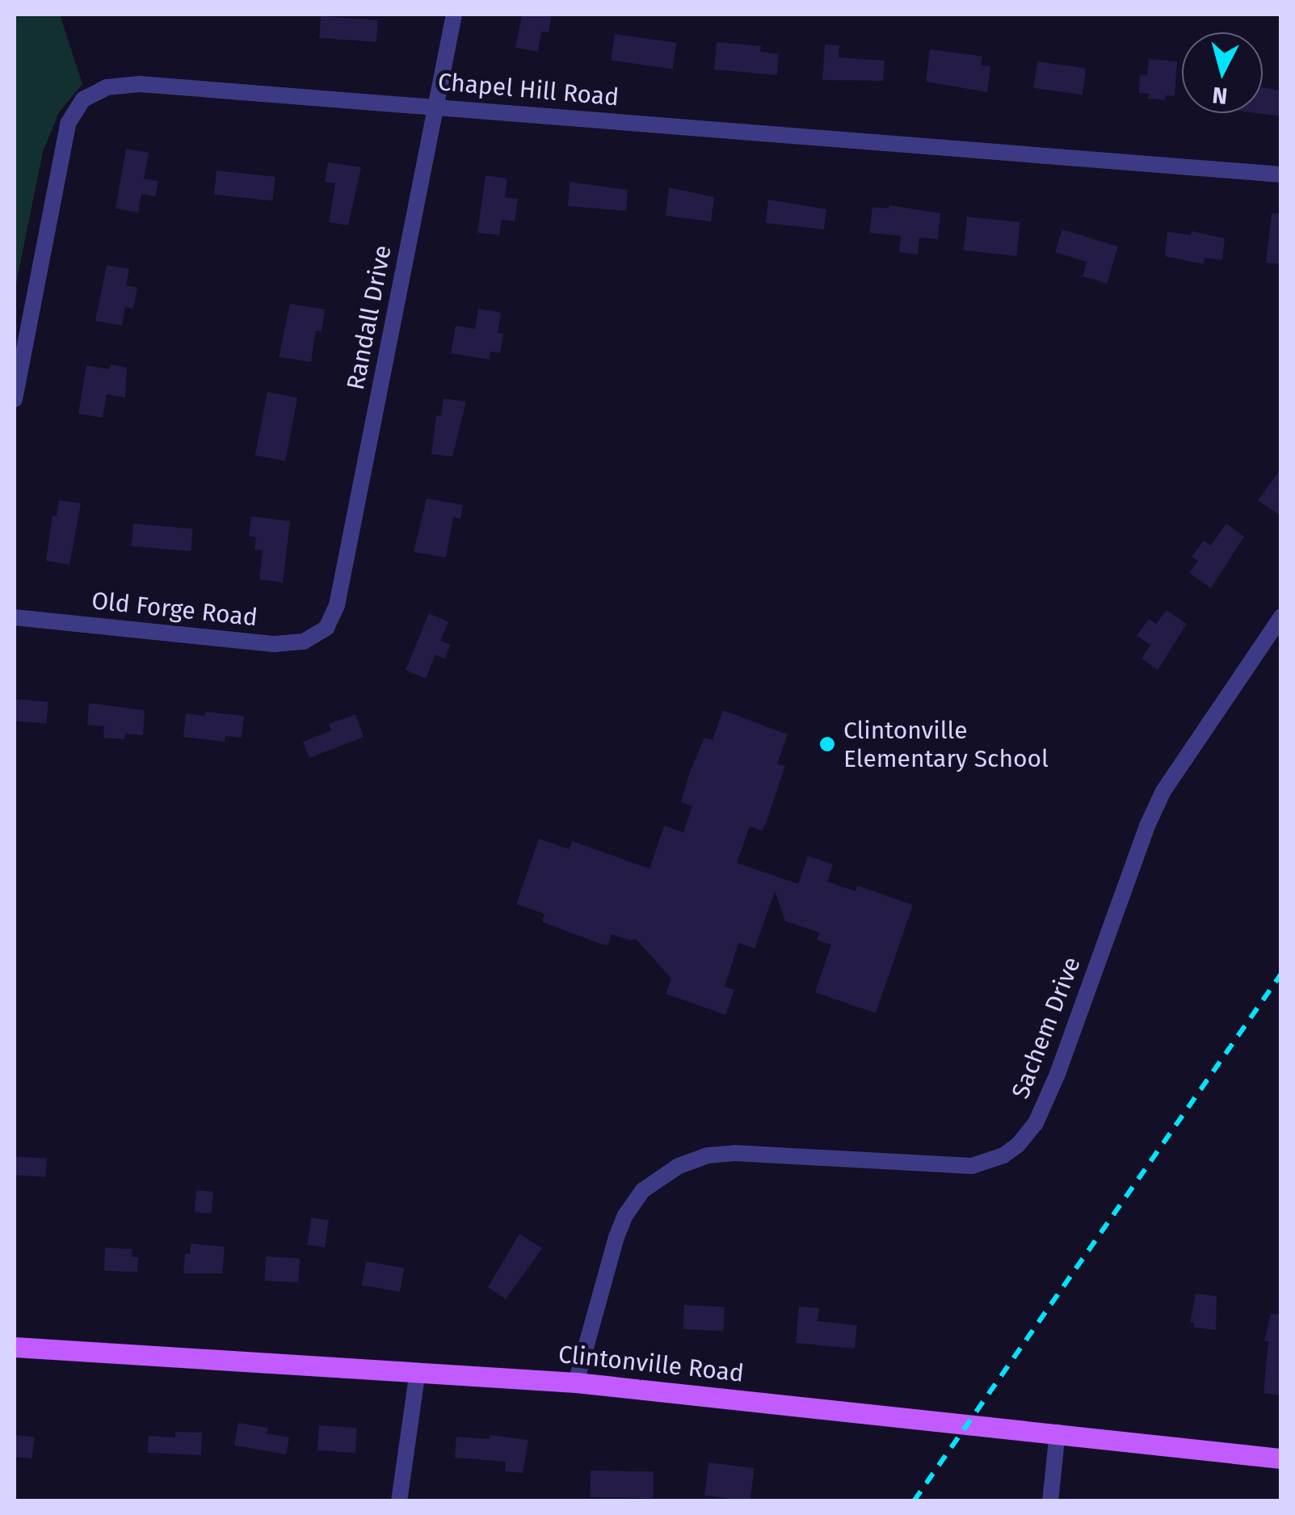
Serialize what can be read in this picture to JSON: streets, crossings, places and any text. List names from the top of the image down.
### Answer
{
  "streets": {
    "main road": ["Clintonville Road"],
    "street": [
      "Chapel Hill Road",
      "Randall Drive",
      "Old Forge Road",
      "Sachem Drive"
    ]
  },
  "crossings": [
    ["Chapel Hill Road", "Randall Drive"],
    ["Randall Drive", "Old Forge Road"],
    ["Sachem Drive", "Clintonville Road"]
  ],
  "places": ["Clintonville Elementary School"],
  "north": "bottom"
}
